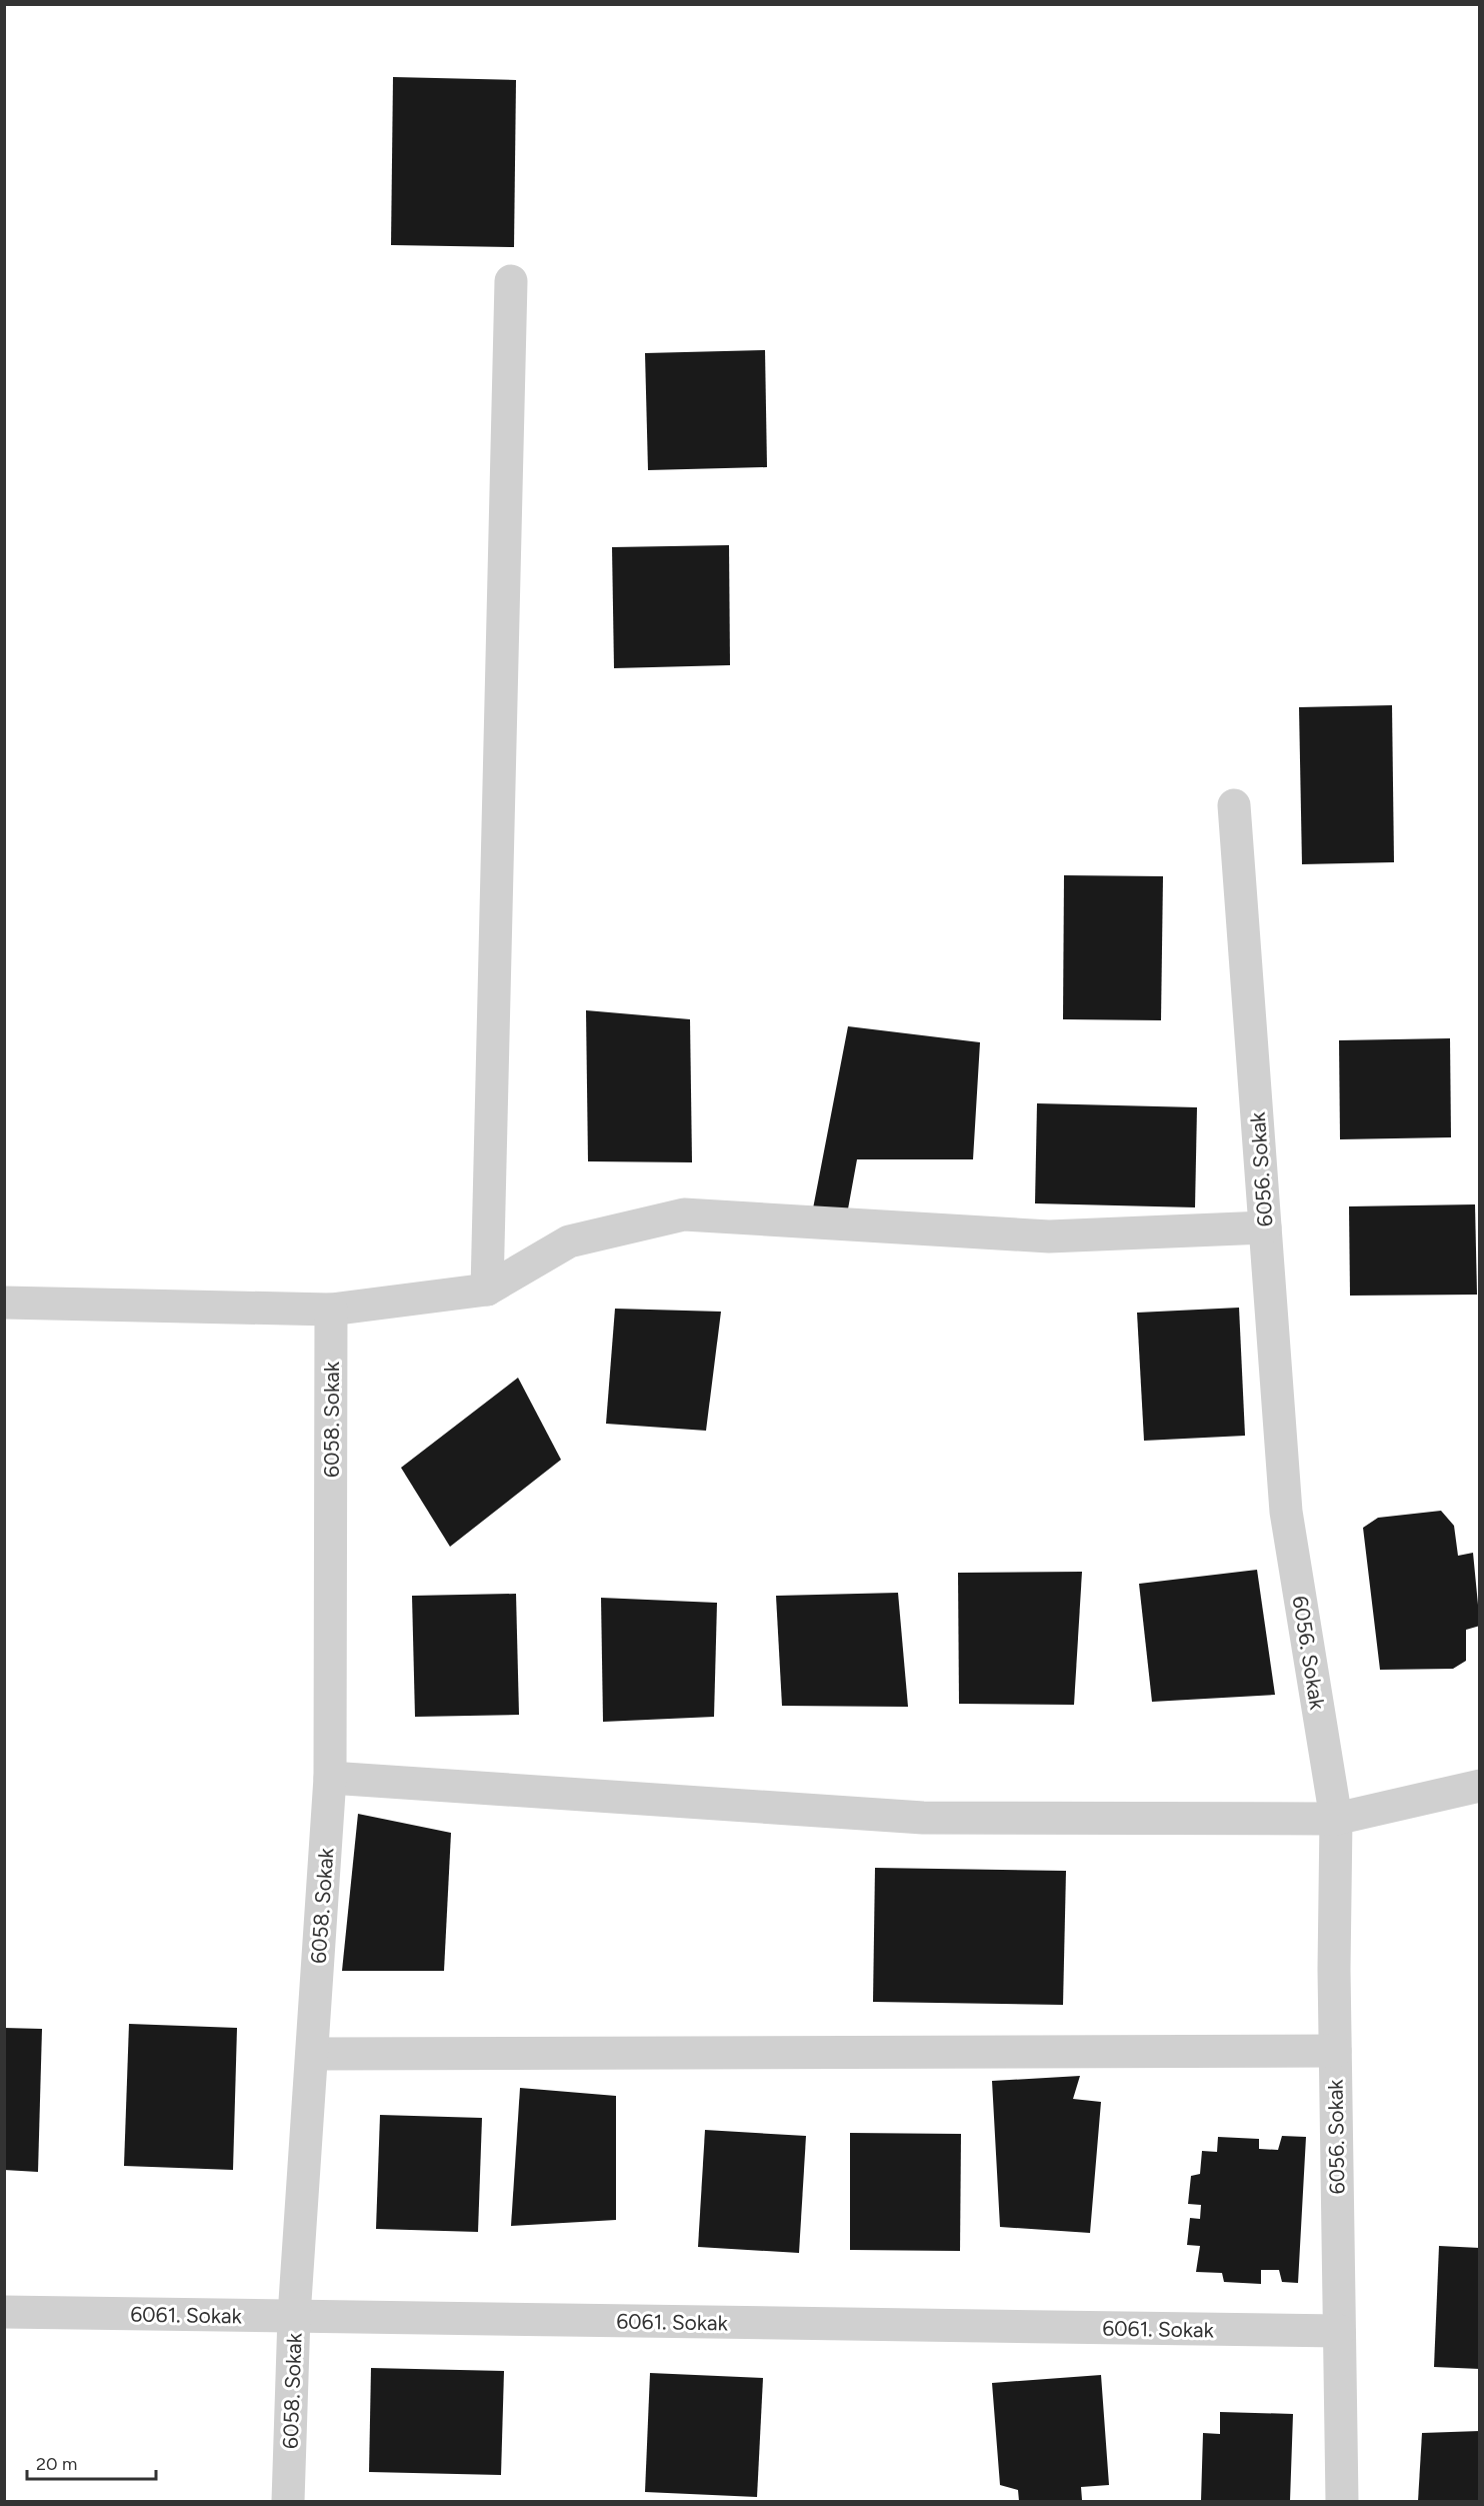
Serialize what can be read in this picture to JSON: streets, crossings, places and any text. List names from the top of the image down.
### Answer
{
  "streets": {
    "street": ["6056. Sokak", "6058. Sokak", "6061. Sokak"]
  },
  "crossings": [
    ["6056. Sokak", "6061. Sokak"],
    ["6058. Sokak", "6061. Sokak"]
  ],
  "scale_bar": "20 m"
}
